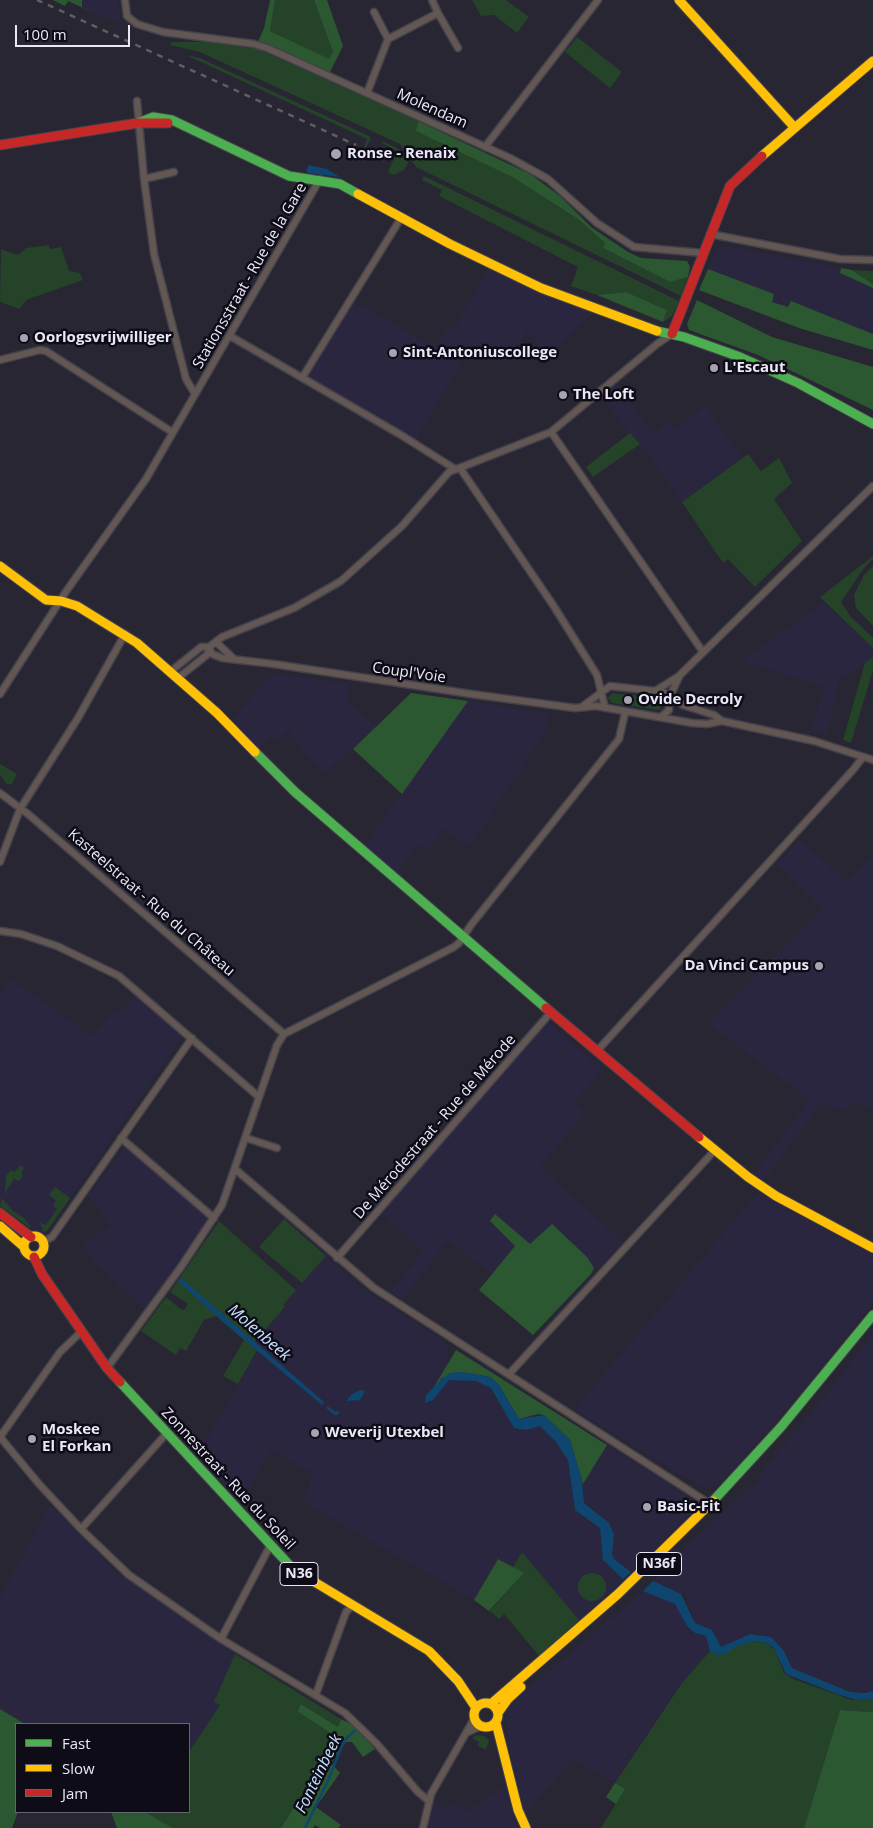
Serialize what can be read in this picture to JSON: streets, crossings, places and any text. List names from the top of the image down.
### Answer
{
  "streets": {
    "street": [
      "Molendam",
      "Stationsstraat - Rue de la Gare",
      "Coupl'Voie",
      "Kasteelstraat - Rue du Château",
      "De Mérodestraat - Rue de Mérode",
      "Zonnestraat - Rue du Soleil",
      "N36f",
      "N36"
    ]
  },
  "crossings": [
    ["Zonnestraat - Rue du Soleil", "N36f"],
    ["Zonnestraat - Rue du Soleil", "N36"],
    ["N36f", "N36"]
  ],
  "water": ["Molenbeek", "Fonteinbeek"],
  "places": [
    "Ronse - Renaix",
    "Oorlogsvrijwilliger",
    "Sint-Antoniuscollege",
    "L'Escaut",
    "The Loft",
    "Ovide Decroly",
    "Da Vinci Campus",
    "Weverij Utexbel",
    "Moskee El Forkan",
    "Basic-Fit"
  ],
  "legend": ["Fast", "Slow", "Jam"],
  "scale_bar": "100 m"
}
